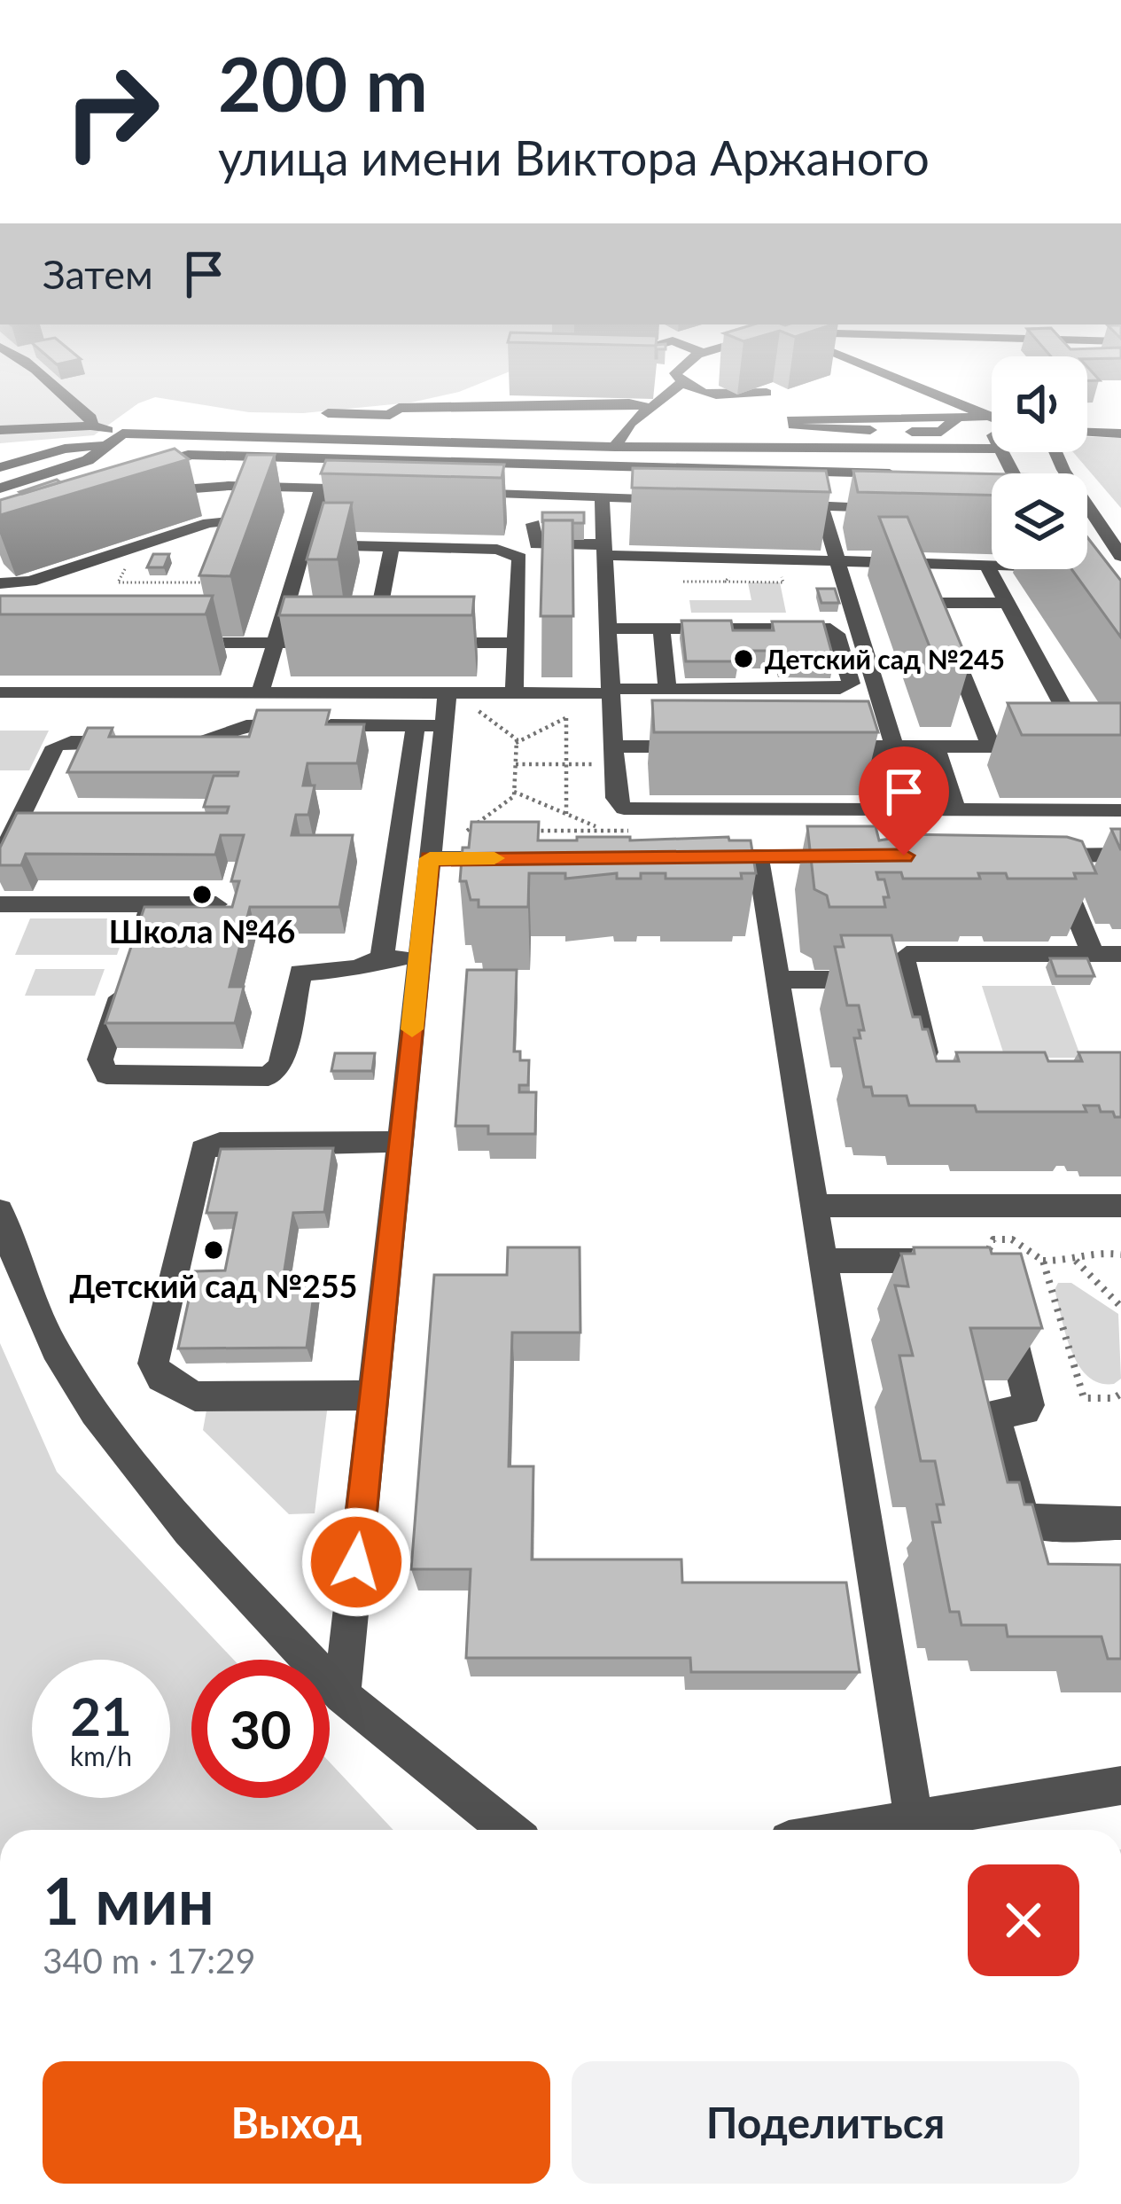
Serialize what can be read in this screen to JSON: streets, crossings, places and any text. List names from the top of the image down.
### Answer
{
  "places": ["Детский сад №245", "Школа №46", "Детский сад №255"],
  "page": {
    "turn": ["200 m", "улица имени Виктора Аржаного"],
    "then": "Затем",
    "speed": "21 km/h",
    "limit": "30",
    "heading": ["1 мин", "340 m · 17:29"],
    "buttons": ["Выход", "Поделиться"]
  }
}
